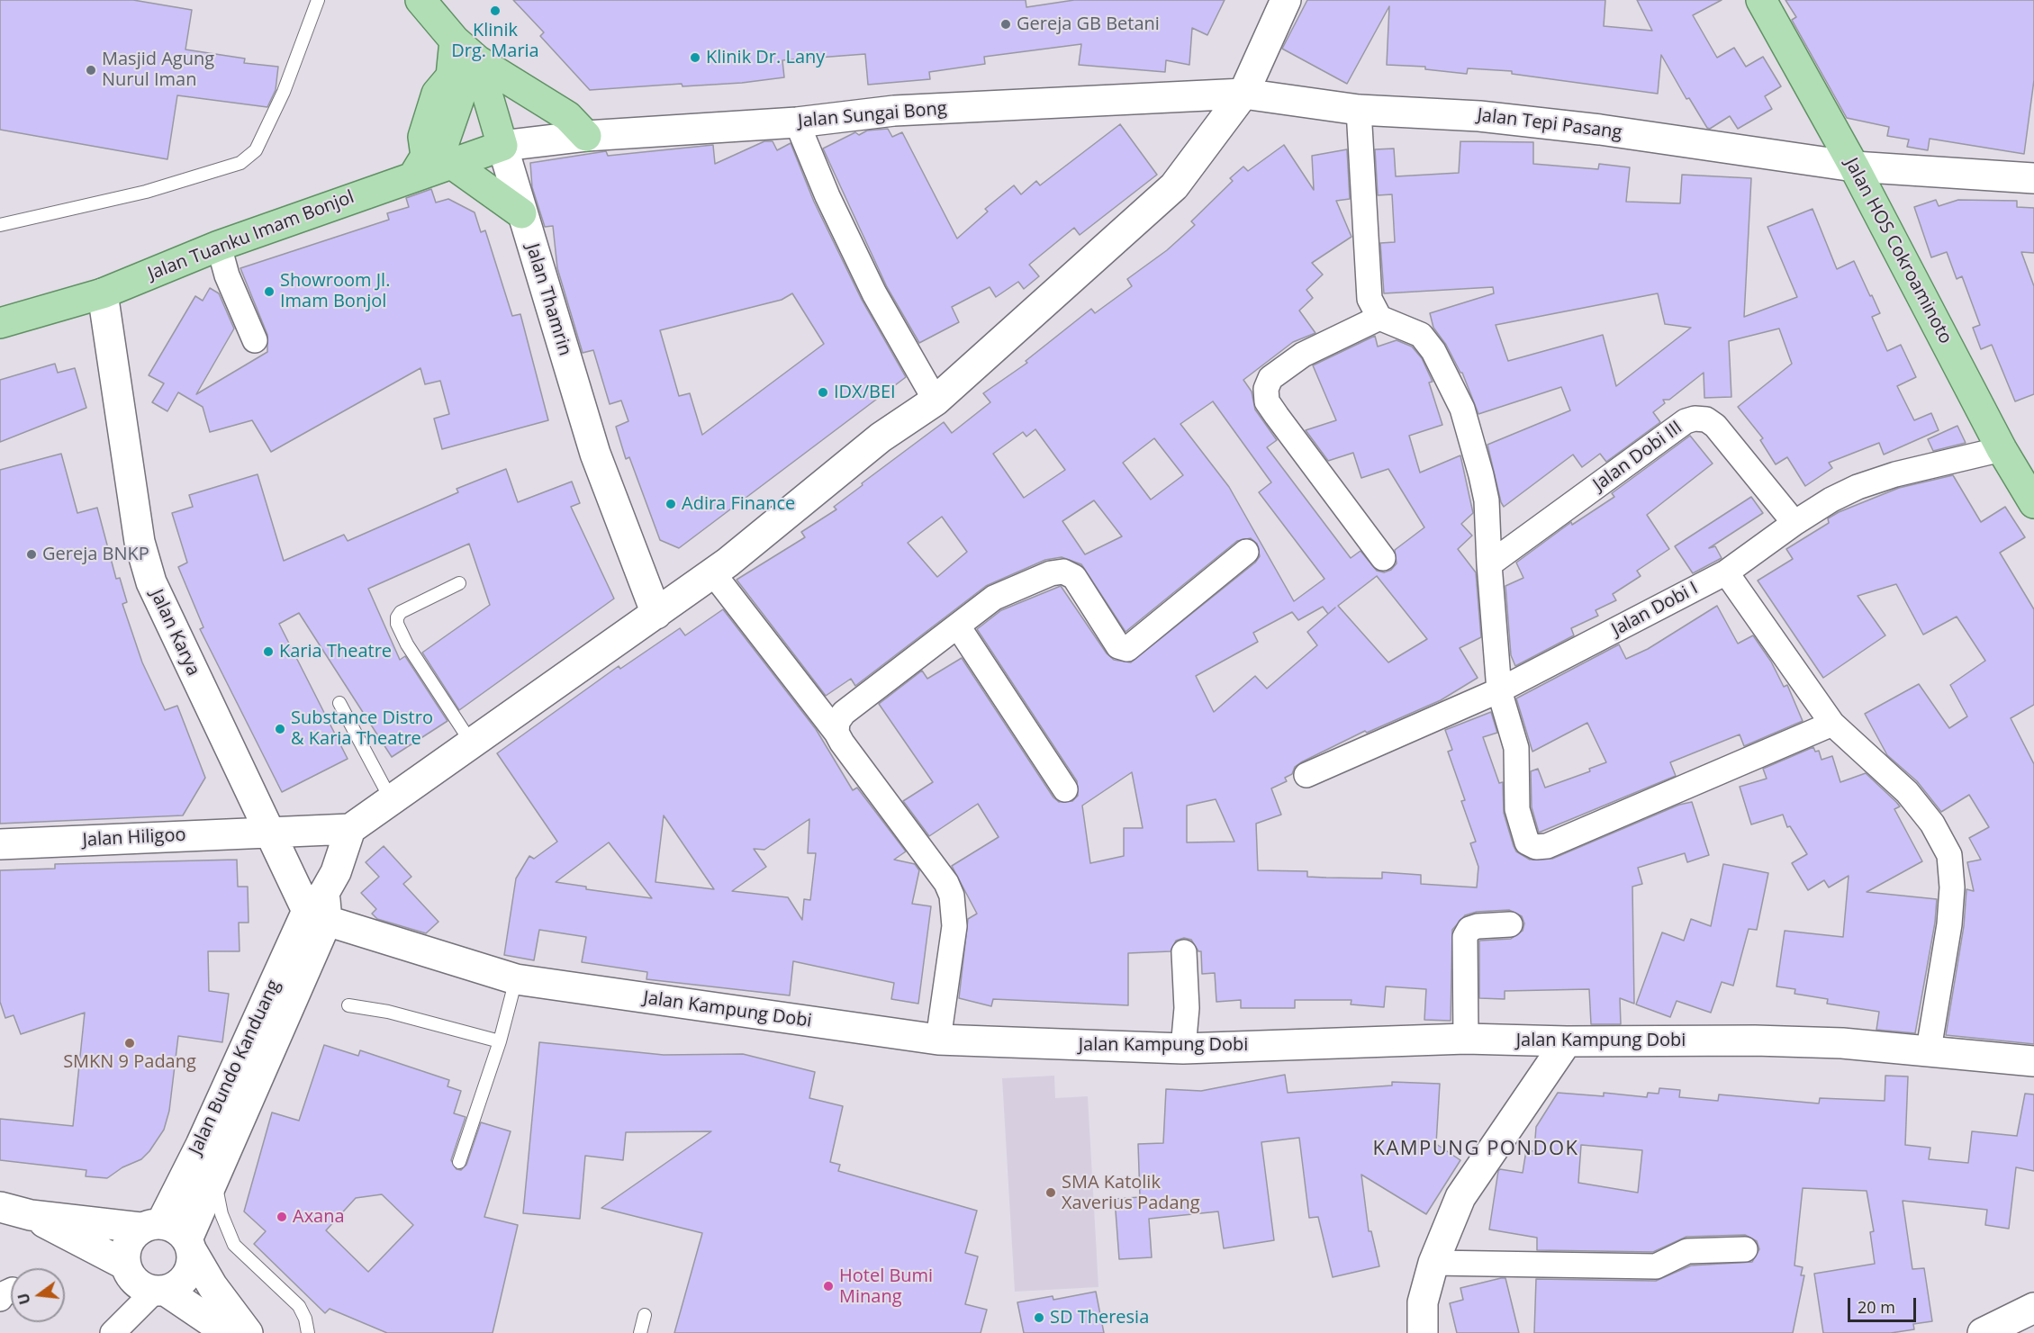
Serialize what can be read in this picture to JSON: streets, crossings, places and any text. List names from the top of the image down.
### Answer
{
  "streets": {
    "main road": ["Jalan Tuanku Imam Bonjol", "Jalan HOS Cokroaminoto", "Jalan Thamrin"],
    "street": [
      "Jalan Sungai Bong",
      "Jalan Tepi Pasang",
      "Jalan Dobi III",
      "Jalan Dobi I",
      "Jalan Karya",
      "Jalan Hiligoo",
      "Jalan Kampung Dobi",
      "Jalan Bundo Kanduang"
    ]
  },
  "crossings": [
    ["Jalan Sungai Bong", "Jalan Tepi Pasang"],
    ["Jalan Sungai Bong", "Jalan Tuanku Imam Bonjol"],
    ["Jalan Sungai Bong", "Jalan Thamrin"],
    ["Jalan Tepi Pasang", "Jalan HOS Cokroaminoto"],
    ["Jalan Tuanku Imam Bonjol", "Jalan Thamrin"],
    ["Jalan Tuanku Imam Bonjol", "Jalan Karya"],
    ["Jalan HOS Cokroaminoto", "Jalan Dobi I"],
    ["Jalan Dobi III", "Jalan Dobi I"],
    ["Jalan Karya", "Jalan Hiligoo"],
    ["Jalan Karya", "Jalan Kampung Dobi"],
    ["Jalan Karya", "Jalan Bundo Kanduang"],
    ["Jalan Hiligoo", "Jalan Bundo Kanduang"],
    ["Jalan Kampung Dobi", "Jalan Bundo Kanduang"]
  ],
  "districts": ["KAMPUNG PONDOK"],
  "places": [
    "Klinik Drg. Maria",
    "Gereja GB Betani",
    "Klinik Dr. Lany",
    "Masjid Agung Nurul Iman",
    "Showroom Jl. Imam Bonjol",
    "IDX/BEI",
    "Adira Finance",
    "Gereja BNKP",
    "Karia Theatre",
    "Substance Distro & Karia Theatre",
    "SMKN 9 Padang",
    "SMA Katolik Xaverius Padang",
    "Axana",
    "Hotel Bumi Minang",
    "SD Theresia"
  ],
  "scale_bar": "20 m",
  "north": "left"
}
